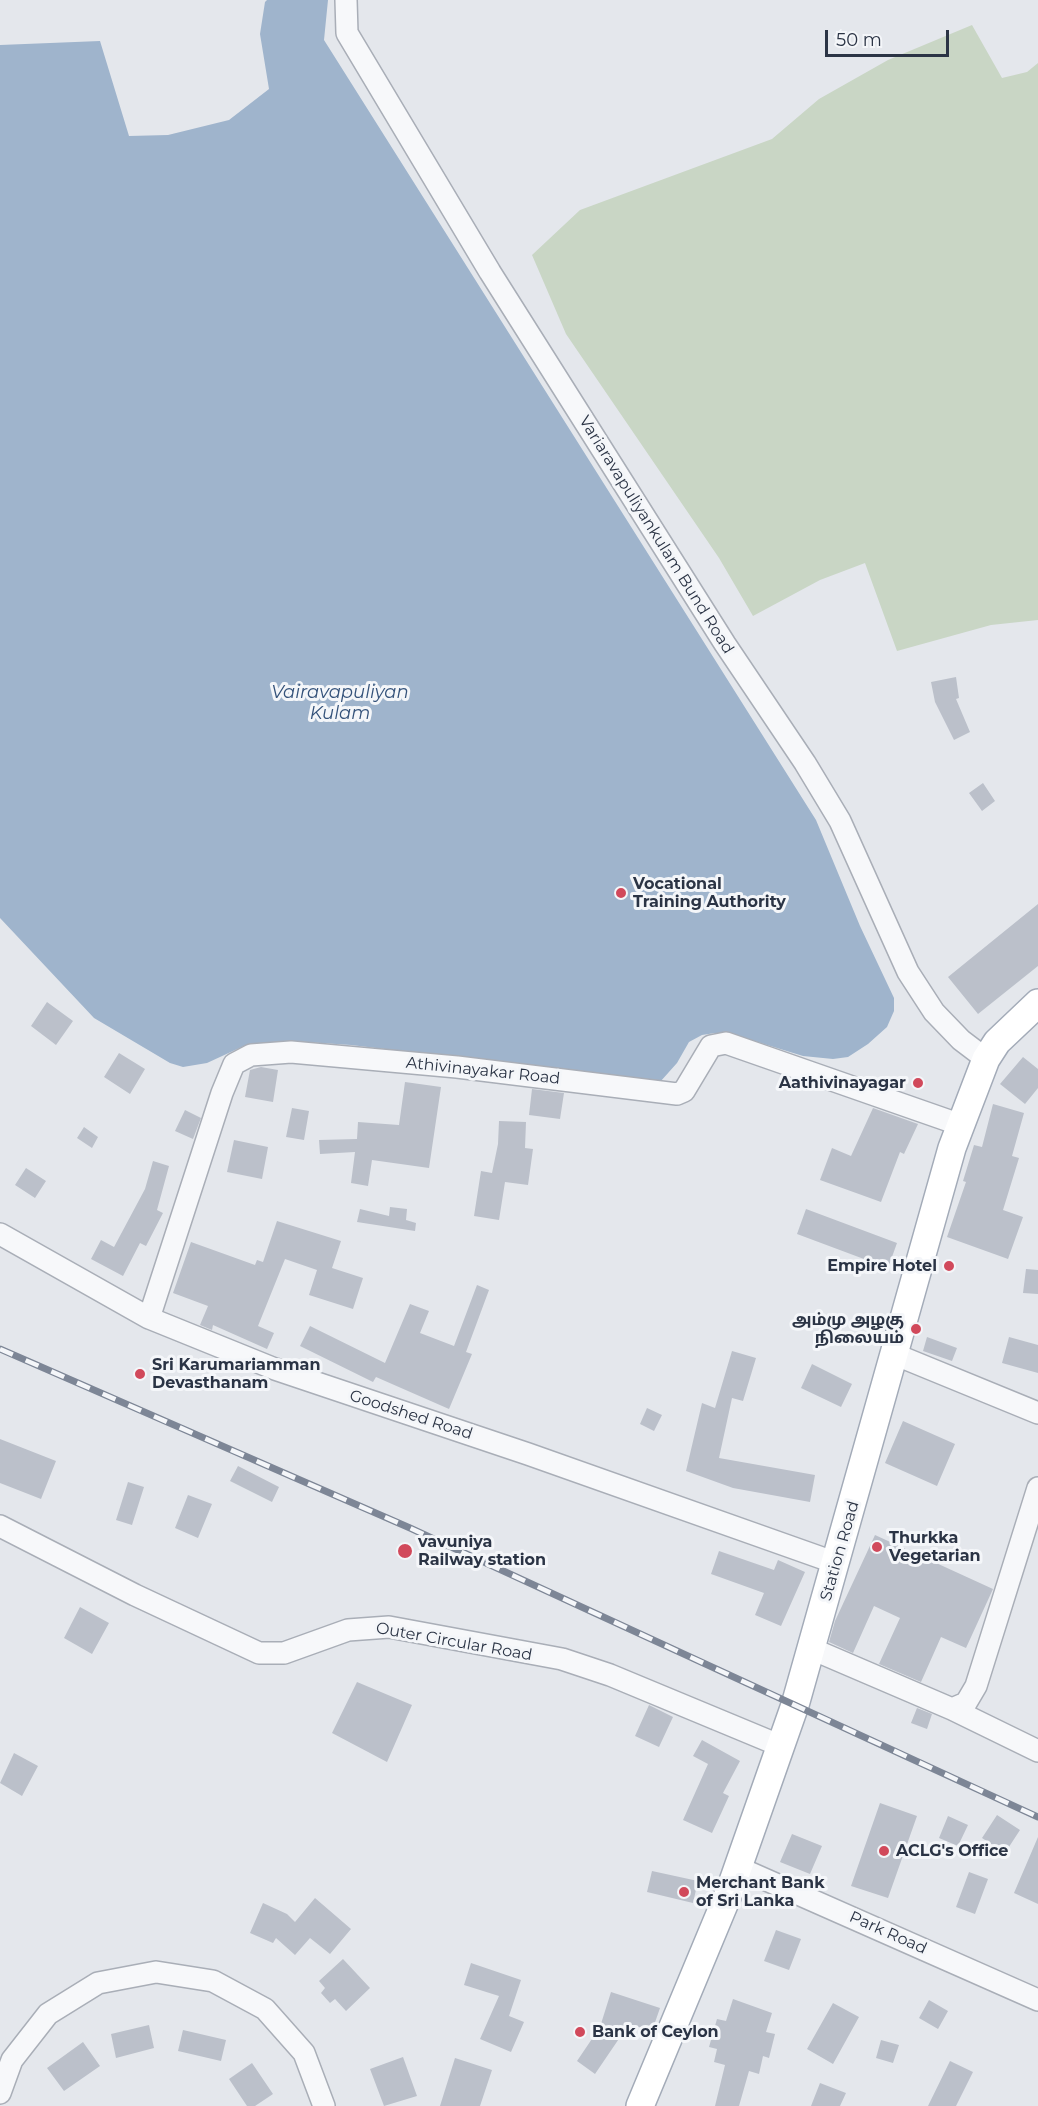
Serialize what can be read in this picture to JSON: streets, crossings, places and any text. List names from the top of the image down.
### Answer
{
  "streets": {
    "main road": ["Station Road"],
    "street": [
      "Variaravapuliyankulam Bund Road",
      "Athivinayakar Road",
      "Goodshed Road",
      "Outer Circular Road",
      "Park Road"
    ]
  },
  "crossings": [
    ["Variaravapuliyankulam Bund Road", "Station Road"],
    ["Athivinayakar Road", "Goodshed Road"],
    ["Athivinayakar Road", "Station Road"],
    ["Goodshed Road", "Station Road"],
    ["Station Road", "Outer Circular Road"],
    ["Station Road", "Park Road"]
  ],
  "water": ["Vairavapuliyan Kulam"],
  "places": [
    "Vocational Training Authority",
    "Aathivinayagar",
    "Empire Hotel",
    "அம்மு அழகு நிலையம்",
    "Sri Karumariamman Devasthanam",
    "Thurkka Vegetarian",
    "vavuniya Railway station",
    "ACLG's Office",
    "Merchant Bank of Sri Lanka",
    "Bank of Ceylon"
  ],
  "scale_bar": "50 m"
}
